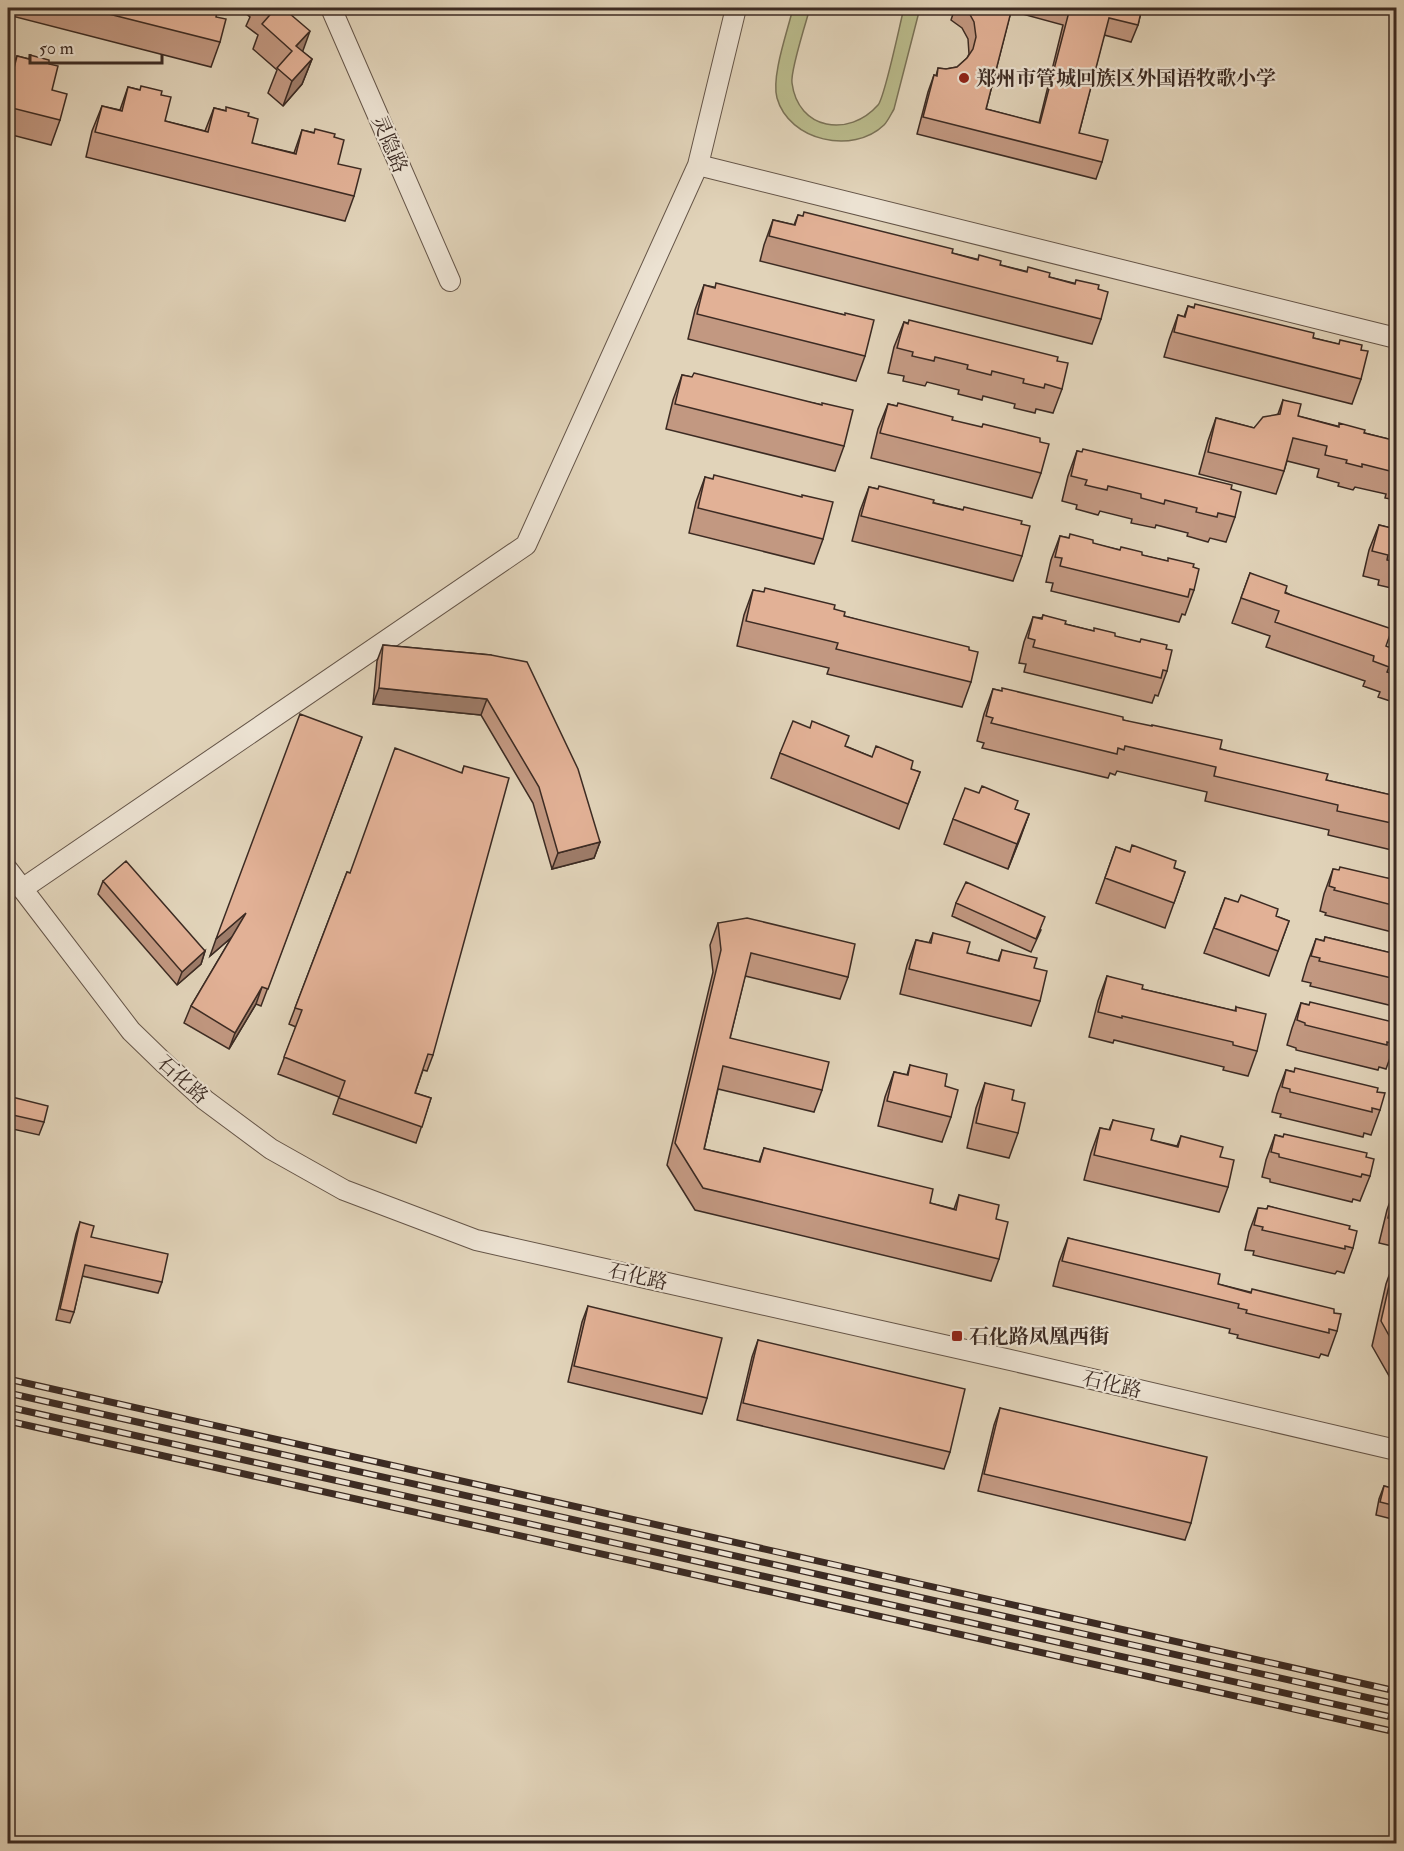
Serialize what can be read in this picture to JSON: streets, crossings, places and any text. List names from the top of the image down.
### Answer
{
  "streets": {
    "street": ["灵隐路", "石化路"]
  },
  "places": {
    "other": ["郑州市管城回族区外国语牧歌小学"],
    "transit": ["石化路凤凰西街"]
  },
  "scale_bar": "50 m"
}
